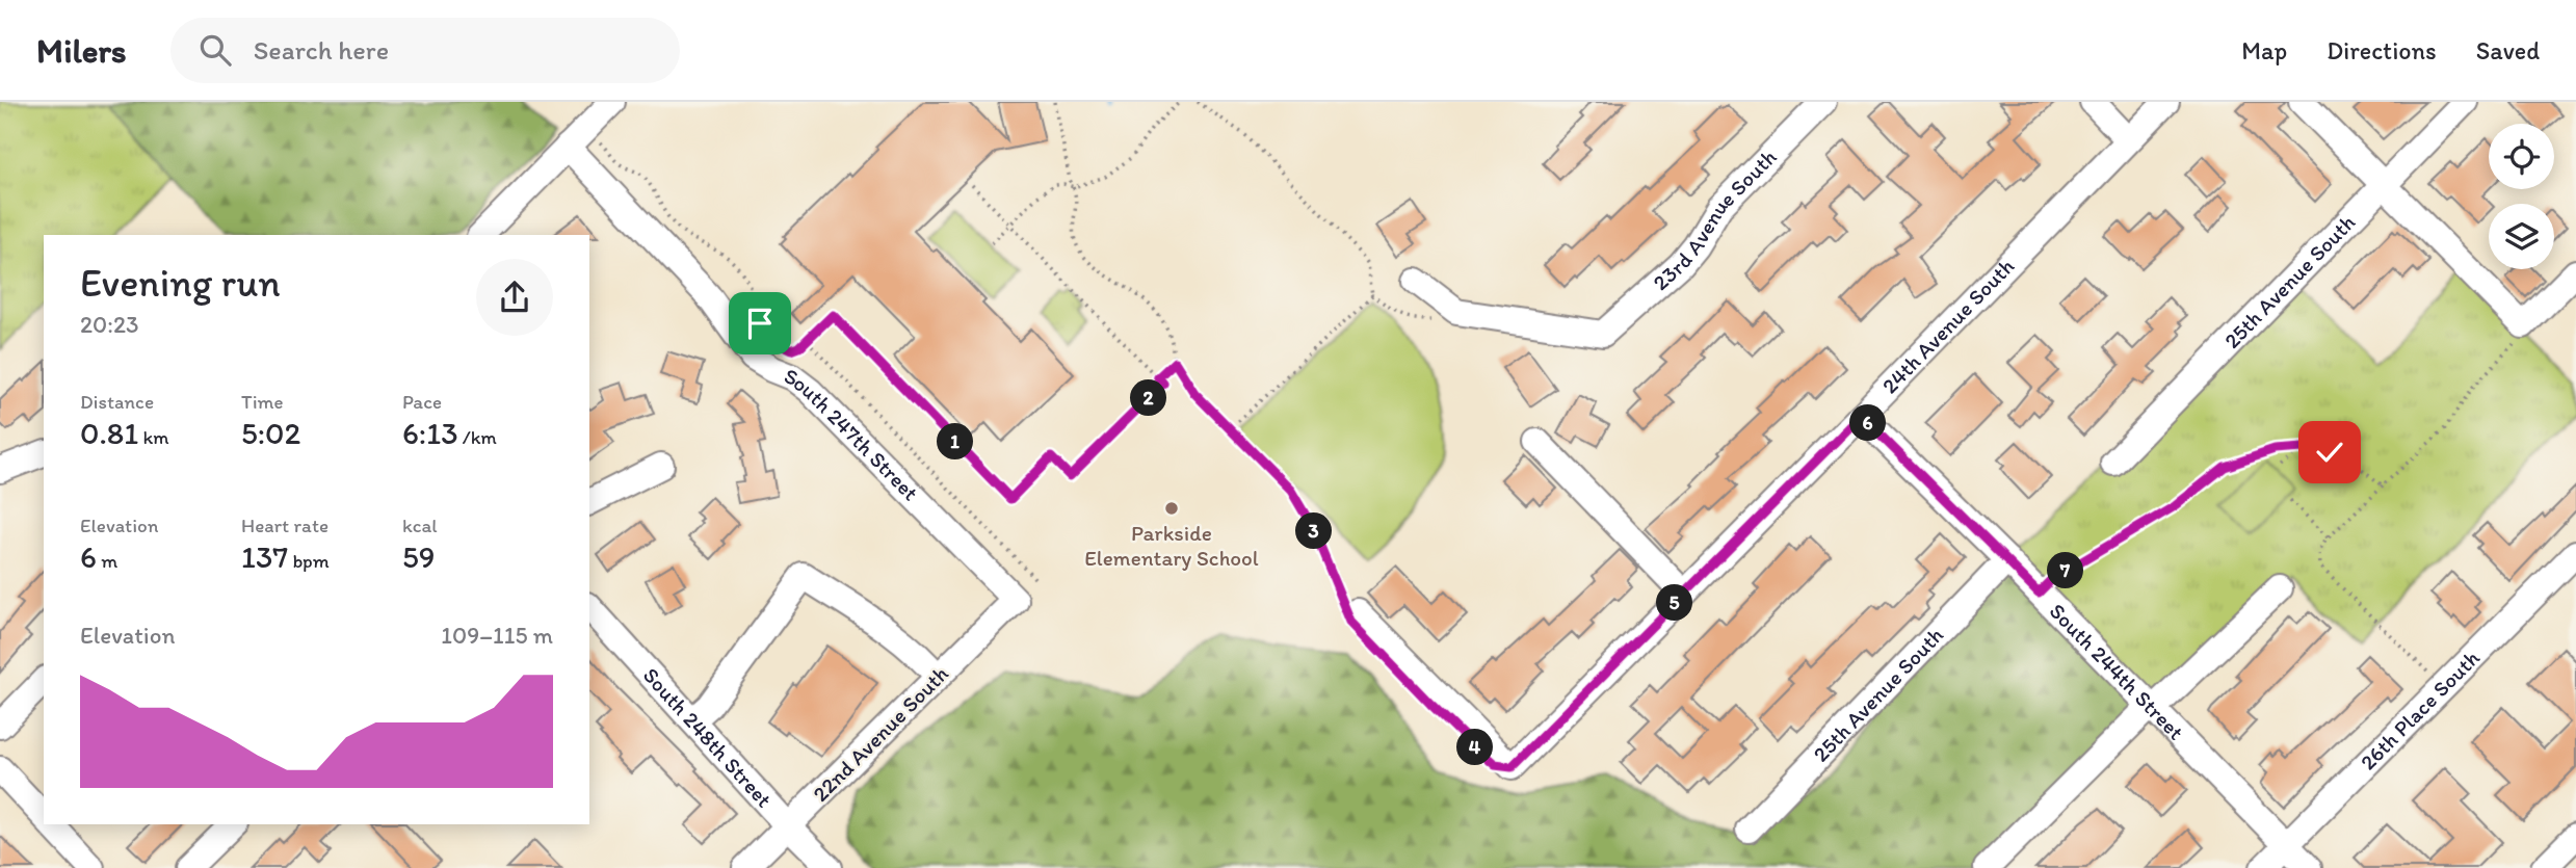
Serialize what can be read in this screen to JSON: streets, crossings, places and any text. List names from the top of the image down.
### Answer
{
  "streets": {
    "street": [
      "23rd Avenue South",
      "25th Avenue South",
      "24th Avenue South",
      "South 247th Street",
      "South 244th Street",
      "26th Place South",
      "22nd Avenue South",
      "South 248th Street"
    ]
  },
  "crossings": [
    ["25th Avenue South", "South 244th Street"],
    ["24th Avenue South", "South 244th Street"],
    ["South 247th Street", "22nd Avenue South"],
    ["South 244th Street", "26th Place South"],
    ["22nd Avenue South", "South 248th Street"]
  ],
  "places": ["Parkside Elementary School"],
  "page": {
    "header": "Milers",
    "search": "Search here",
    "nav": ["Map", "Directions", "Saved"],
    "heading": ["Evening run", "20:23"],
    "stats": [
      ["Distance", "0.81 km"],
      ["Time", "5:02"],
      ["Pace", "6:13 /km"],
      ["Elevation", "6 m"],
      ["Heart rate", "137 bpm"],
      ["kcal", "59"]
    ],
    "pins": [
      "2",
      "6",
      "1",
      "3",
      "7",
      "5",
      "4"
    ],
    "chart": ["Elevation", "109–115 m"]
  }
}
